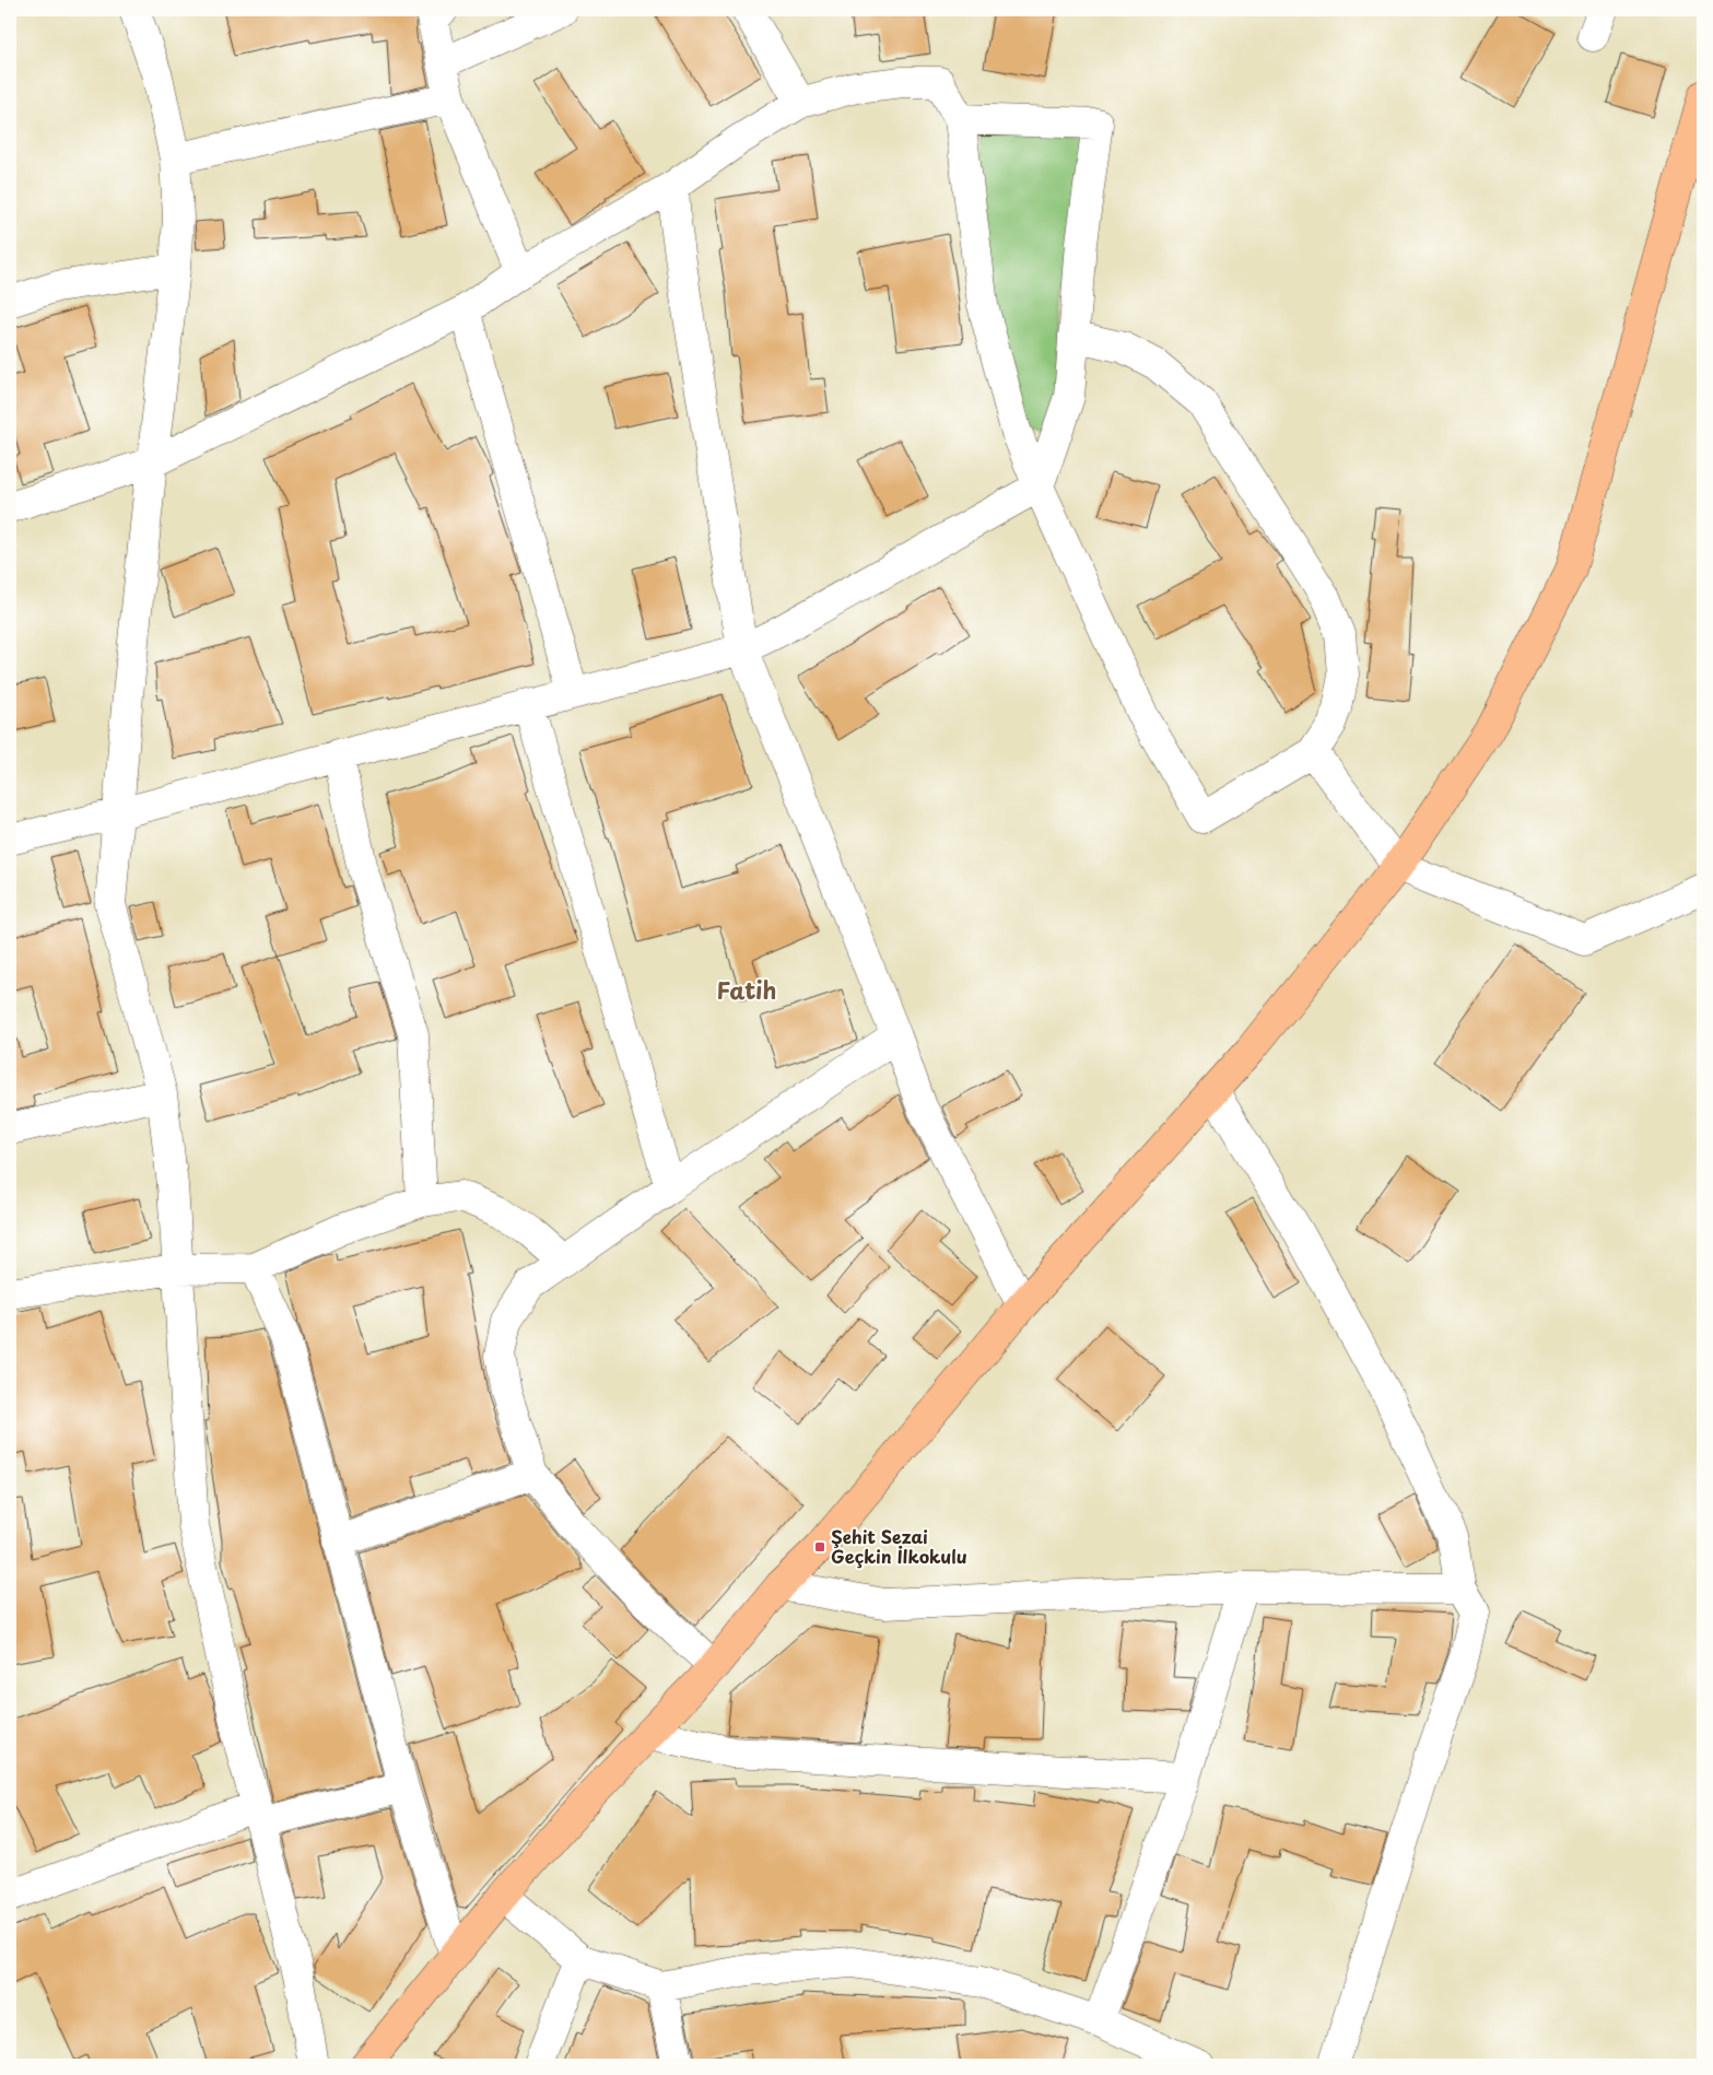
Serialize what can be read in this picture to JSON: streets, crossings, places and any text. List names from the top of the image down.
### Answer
{
  "districts": ["Fatih"],
  "places": {
    "transit": ["Şehit Sezai Geçkin İlkokulu"]
  }
}
